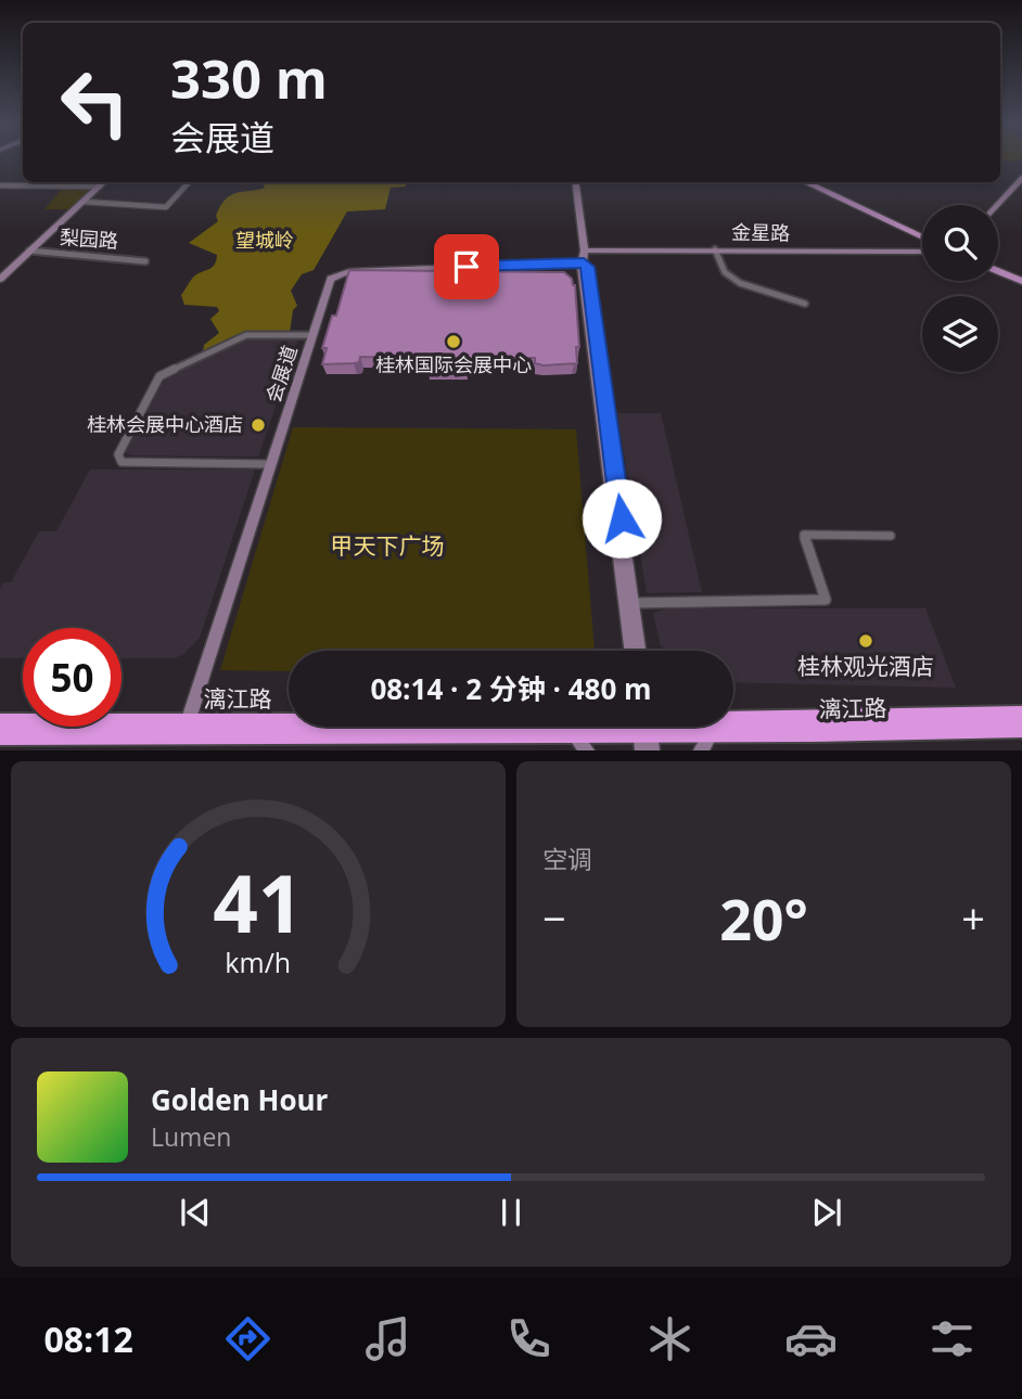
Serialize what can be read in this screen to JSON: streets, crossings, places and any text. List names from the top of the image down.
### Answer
{
  "streets": {
    "highway": ["漓江路"],
    "street": ["金星路", "梨园路", "会展道"]
  },
  "crossings": [
    ["金星路", "会展道"],
    ["会展道", "漓江路"]
  ],
  "parks": ["望城岭", "甲天下广场"],
  "places": ["桂林国际会展中心", "桂林会展中心酒店", "桂林观光酒店"],
  "page": {
    "turn": ["330 m", "会展道"],
    "limit": "50",
    "trip": "08:14 · 2 分钟 · 480 m",
    "tile": "空调",
    "heat": ["−", "20°", "+"],
    "song": ["Golden Hour", "Lumen"],
    "tabs": "08:12",
    "gauge": ["41", "km/h"]
  }
}
